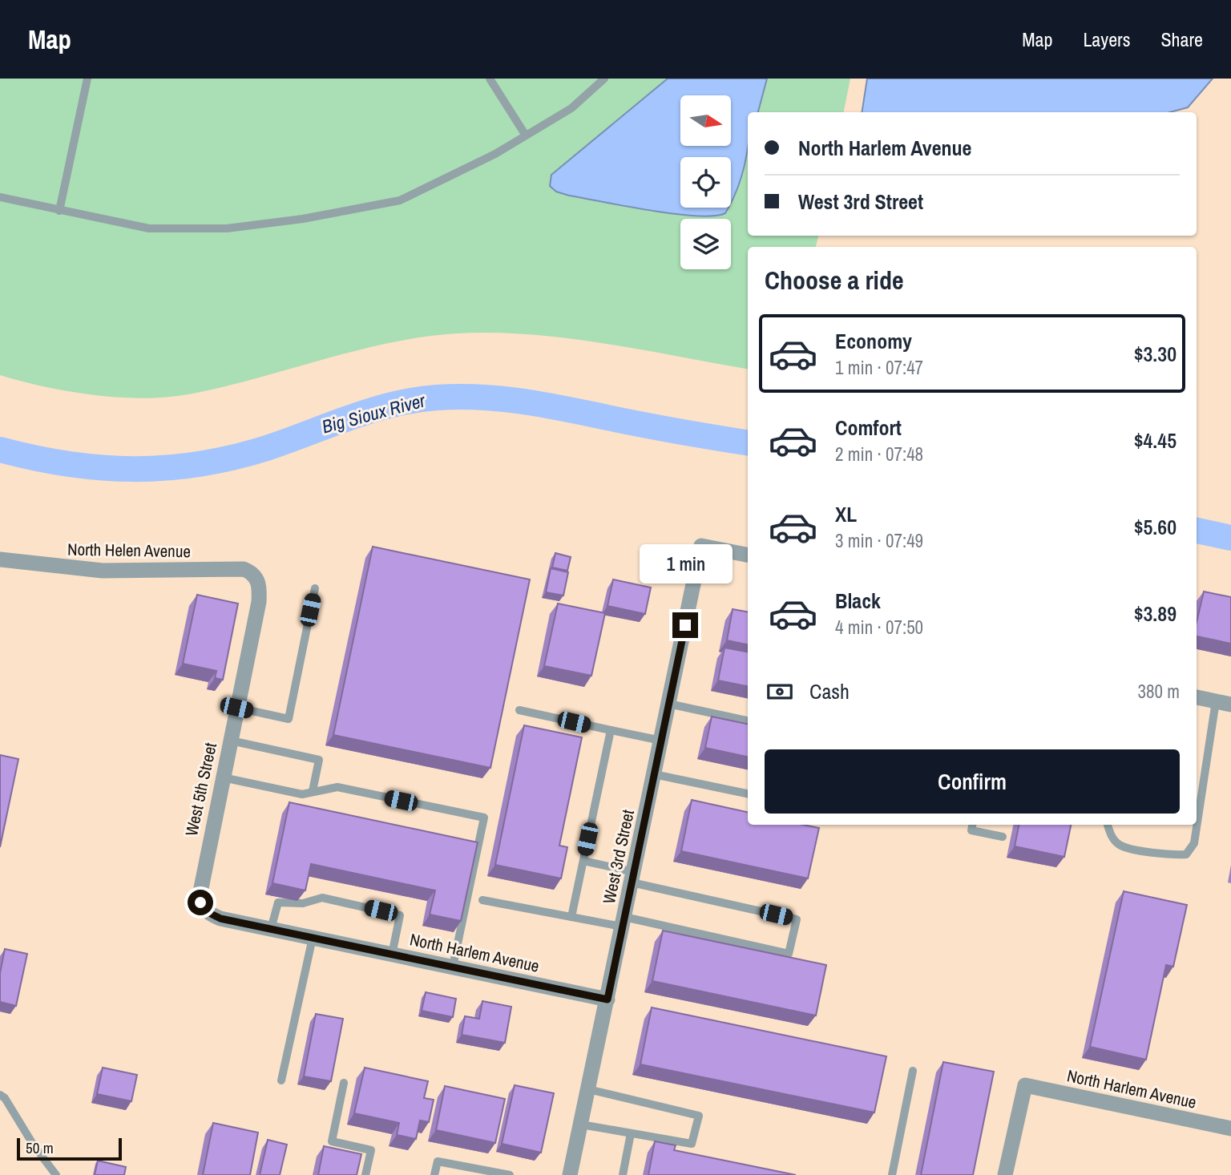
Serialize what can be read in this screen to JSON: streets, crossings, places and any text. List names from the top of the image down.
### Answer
{
  "streets": {
    "street": [
      "North Helen Avenue",
      "West 5th Street",
      "West 3rd Street",
      "North Harlem Avenue"
    ]
  },
  "crossings": [
    ["North Helen Avenue", "West 5th Street"],
    ["West 5th Street", "North Harlem Avenue"],
    ["West 3rd Street", "North Harlem Avenue"]
  ],
  "water": ["Big Sioux River"],
  "scale_bar": "50 m",
  "north": "right",
  "page": {
    "header": "Map",
    "nav": ["Map", "Layers", "Share"],
    "banner": ["North Harlem Avenue", "West 3rd Street"],
    "heading": "Choose a ride",
    "list": [
      {
        "name": "Economy",
        "note": "1 min · 07:47",
        "value": "$3.30"
      },
      {
        "name": "Comfort",
        "note": "2 min · 07:48",
        "value": "$4.45"
      },
      {
        "name": "XL",
        "note": "3 min · 07:49",
        "value": "$5.60"
      },
      {
        "name": "Black",
        "note": "4 min · 07:50",
        "value": "$3.89"
      }
    ],
    "bubble": "1 min",
    "pay": ["Cash", "380 m"],
    "buttons": "Confirm",
    "scale": "50 m"
  }
}
